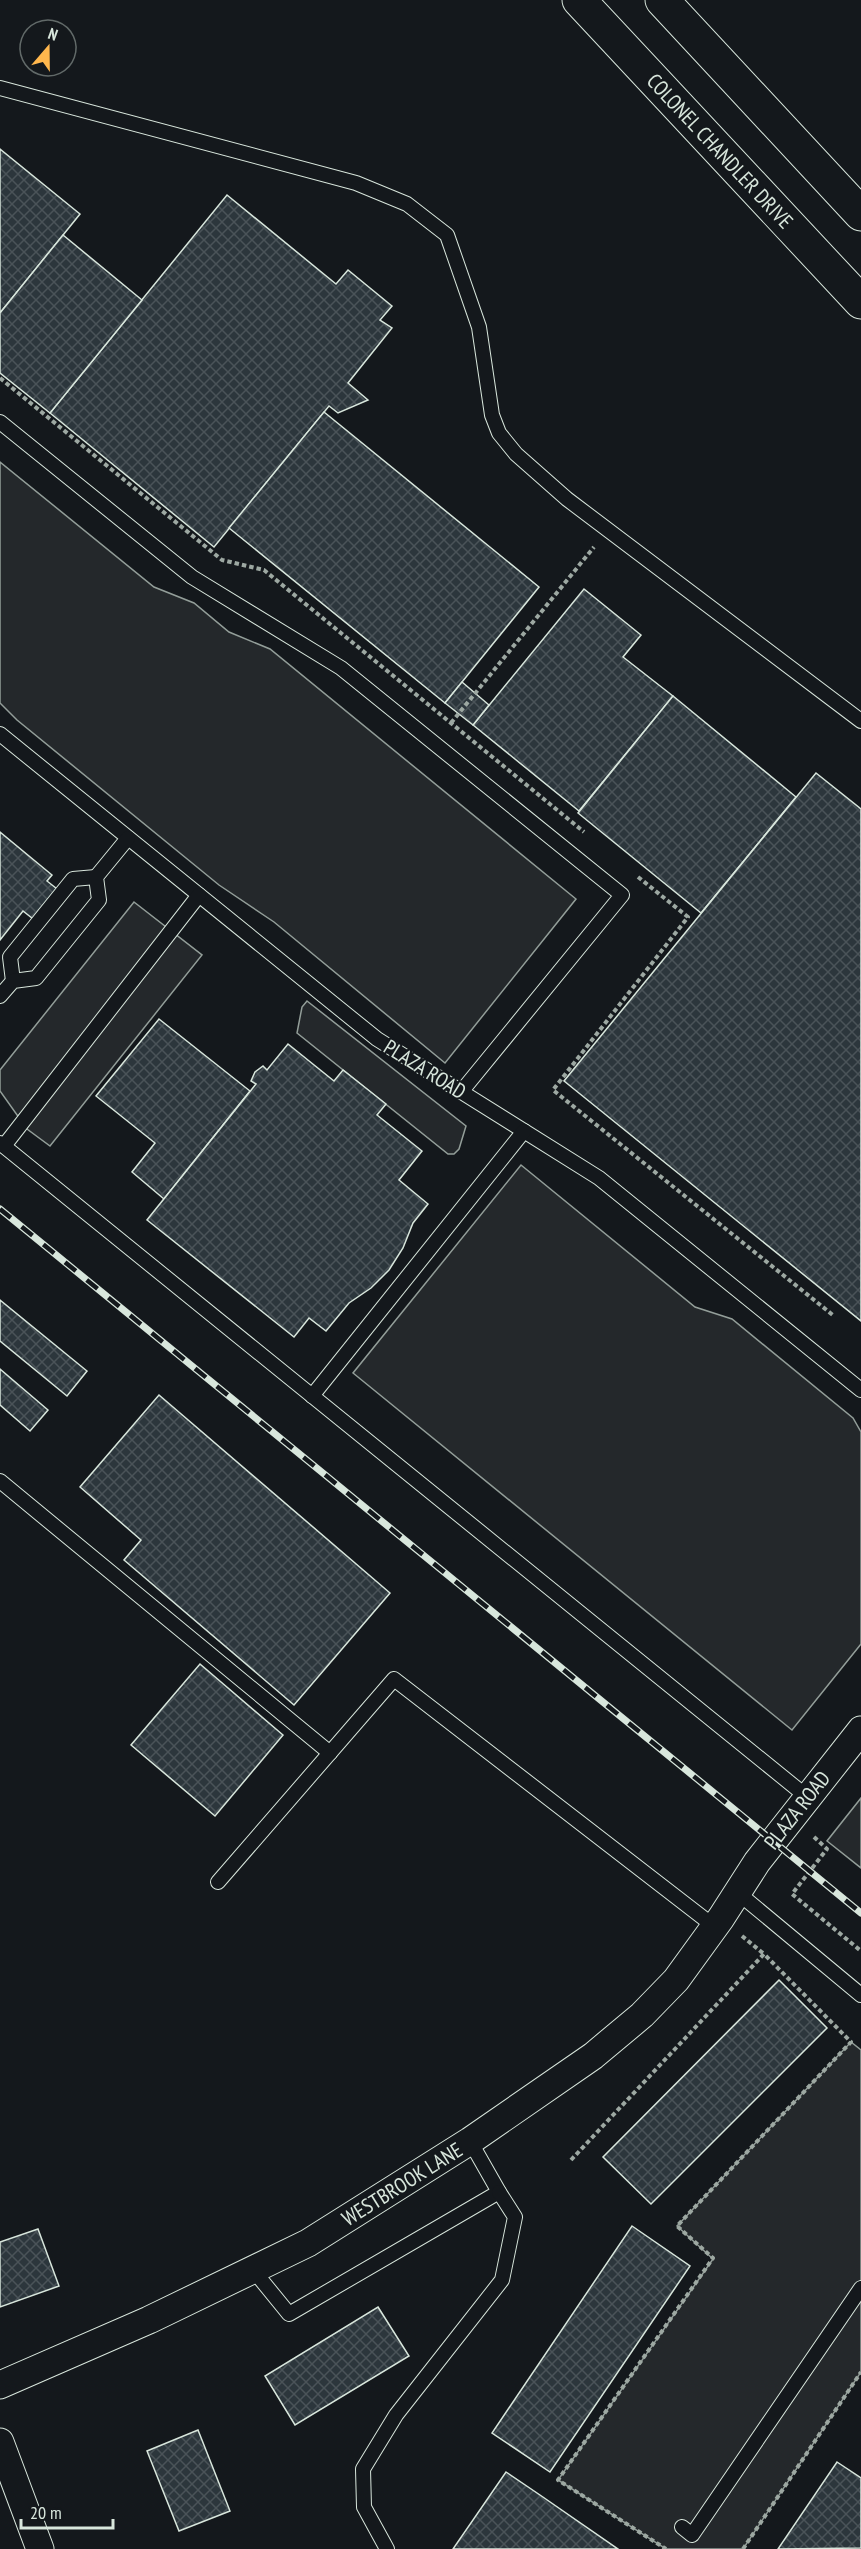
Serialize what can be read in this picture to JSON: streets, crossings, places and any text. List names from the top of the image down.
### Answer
{
  "streets": {
    "highway": ["COLONEL CHANDLER DRIVE"],
    "street": ["PLAZA ROAD", "WESTBROOK LANE"]
  },
  "crossings": [
    ["PLAZA ROAD", "WESTBROOK LANE"]
  ],
  "scale_bar": "20 m",
  "north": "top"
}
